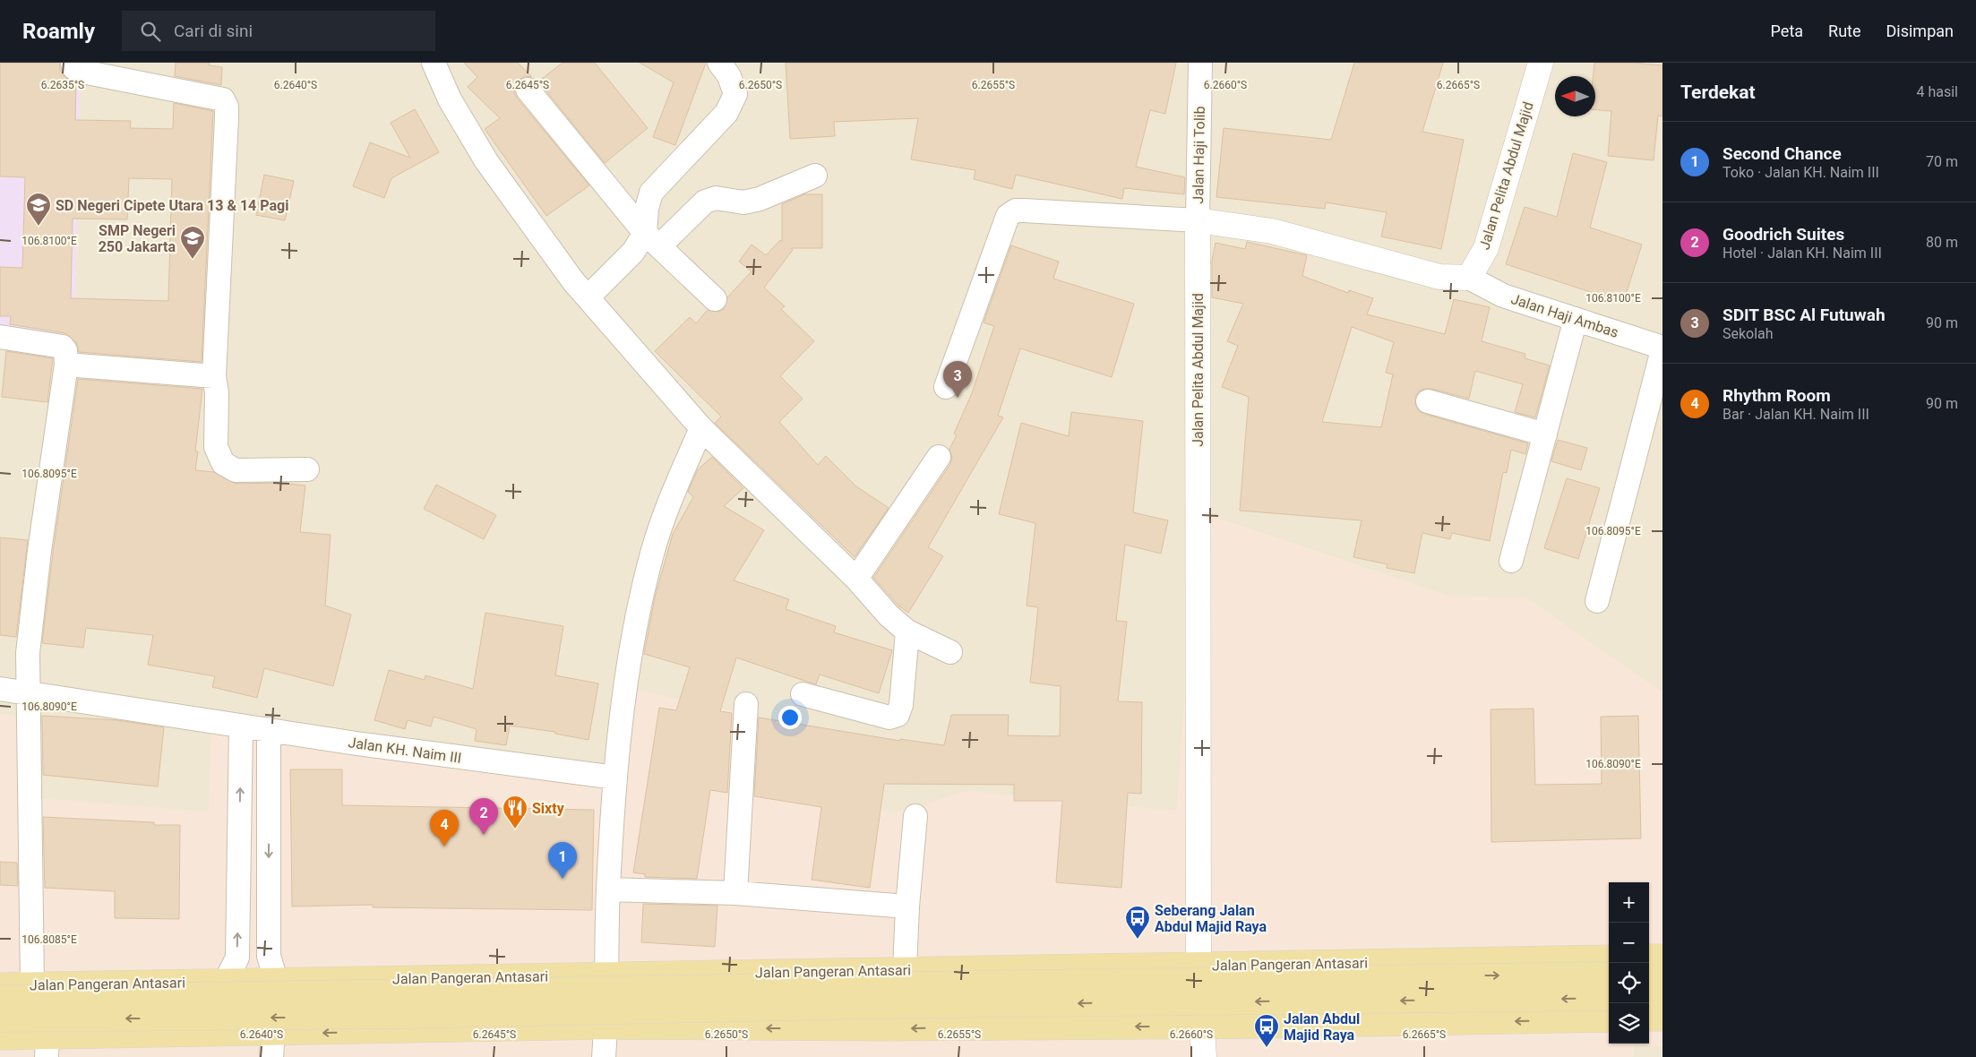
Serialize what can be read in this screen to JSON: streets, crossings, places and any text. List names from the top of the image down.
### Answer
{
  "streets": {
    "main road": ["Jalan Pangeran Antasari"],
    "street": [
      "Jalan Haji Tolib",
      "Jalan Pelita Abdul Majid",
      "Jalan Haji Ambas",
      "Jalan KH. Naim III"
    ]
  },
  "crossings": [
    ["Jalan Haji Tolib", "Jalan Pelita Abdul Majid"],
    ["Jalan Pelita Abdul Majid", "Jalan Haji Ambas"],
    ["Jalan Pelita Abdul Majid", "Jalan Pangeran Antasari"]
  ],
  "places": {
    "school or university": ["SD Negeri Cipete Utara 13 & 14 Pagi", "SMP Negeri 250 Jakarta"],
    "restaurant": ["Sixty"],
    "bus stop": ["Seberang Jalan Abdul Majid Raya", "Jalan Abdul Majid Raya"]
  },
  "north": "left",
  "page": {
    "header": "Roamly",
    "search": "Cari di sini",
    "nav": ["Peta", "Rute", "Disimpan"],
    "heading": ["Terdekat", "4 hasil"],
    "list": [
      {
        "mark": "1",
        "name": "Second Chance",
        "note": "Toko · Jalan KH. Naim III",
        "value": "70 m"
      },
      {
        "mark": "2",
        "name": "Goodrich Suites",
        "note": "Hotel · Jalan KH. Naim III",
        "value": "80 m"
      },
      {
        "mark": "3",
        "name": "SDIT BSC Al Futuwah",
        "note": "Sekolah",
        "value": "90 m"
      },
      {
        "mark": "4",
        "name": "Rhythm Room",
        "note": "Bar · Jalan KH. Naim III",
        "value": "90 m"
      }
    ],
    "pins": [
      "3",
      "2",
      "4",
      "1"
    ],
    "map_buttons": ["+", "−"]
  },
  "coordinates": [
    "6.2635°S",
    "6.2640°S",
    "6.2645°S",
    "6.2650°S",
    "6.2655°S",
    "6.2660°S",
    "6.2665°S",
    "106.8100°E",
    "106.8095°E",
    "106.8090°E",
    "106.8085°E"
  ]
}
